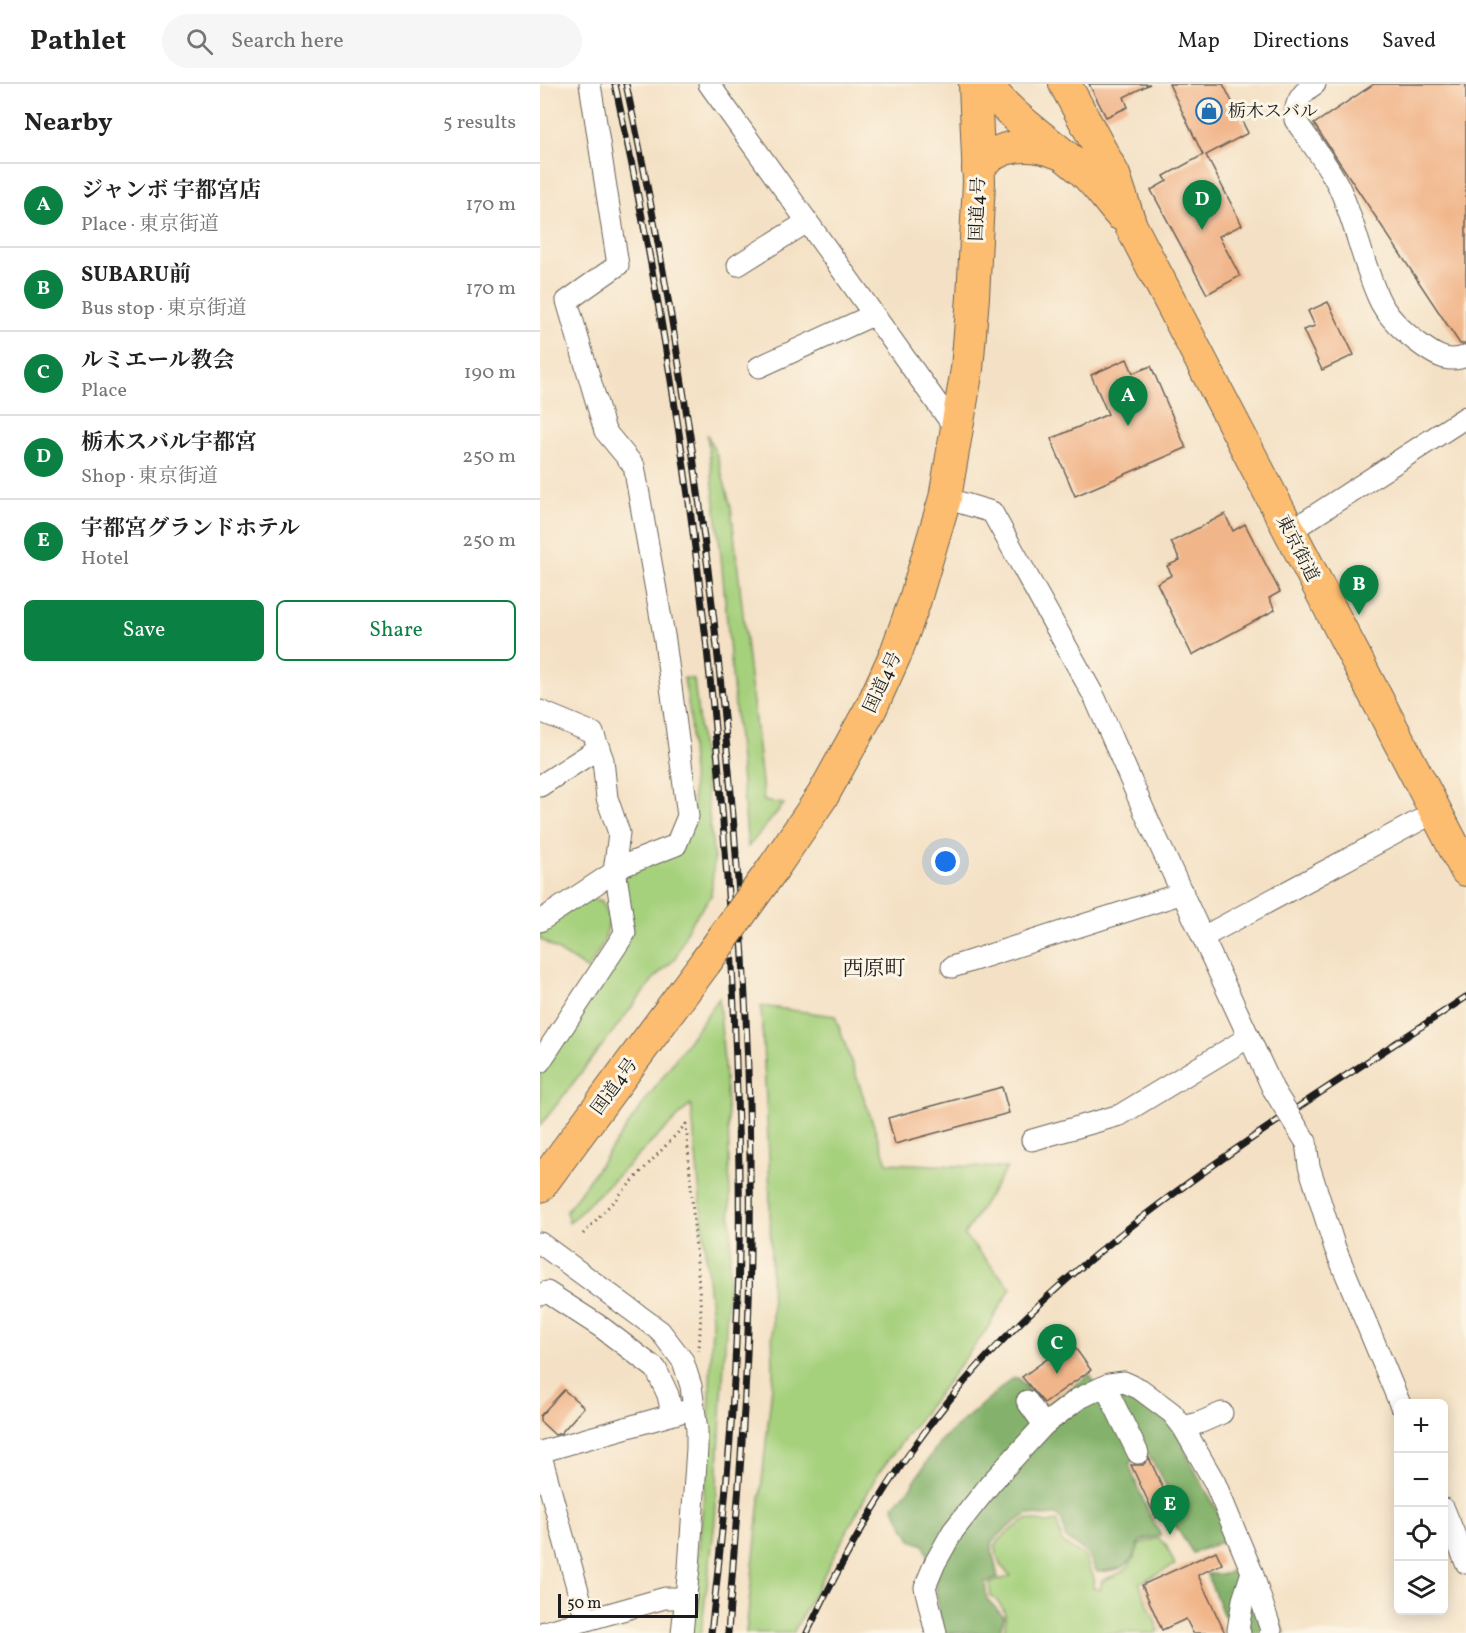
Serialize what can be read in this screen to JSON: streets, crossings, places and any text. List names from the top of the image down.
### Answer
{
  "streets": {
    "highway": ["国道4号", "東京街道"]
  },
  "districts": ["西原町"],
  "places": {
    "shop": ["栃木スバル"]
  },
  "scale_bar": "50 m",
  "page": {
    "header": "Pathlet",
    "search": "Search here",
    "nav": ["Map", "Directions", "Saved"],
    "heading": ["Nearby", "5 results"],
    "list": [
      {
        "mark": "A",
        "name": "ジャンボ 宇都宮店",
        "note": "Place · 東京街道",
        "value": "170 m"
      },
      {
        "mark": "B",
        "name": "SUBARU前",
        "note": "Bus stop · 東京街道",
        "value": "170 m"
      },
      {
        "mark": "C",
        "name": "ルミエール教会",
        "note": "Place",
        "value": "190 m"
      },
      {
        "mark": "D",
        "name": "栃木スバル宇都宮",
        "note": "Shop · 東京街道",
        "value": "250 m"
      },
      {
        "mark": "E",
        "name": "宇都宮グランドホテル",
        "note": "Hotel",
        "value": "250 m"
      }
    ],
    "pins": [
      "D",
      "A",
      "B",
      "C",
      "E"
    ],
    "buttons": ["Save", "Share"],
    "map_buttons": ["+", "−"],
    "scale": "50 m"
  }
}
